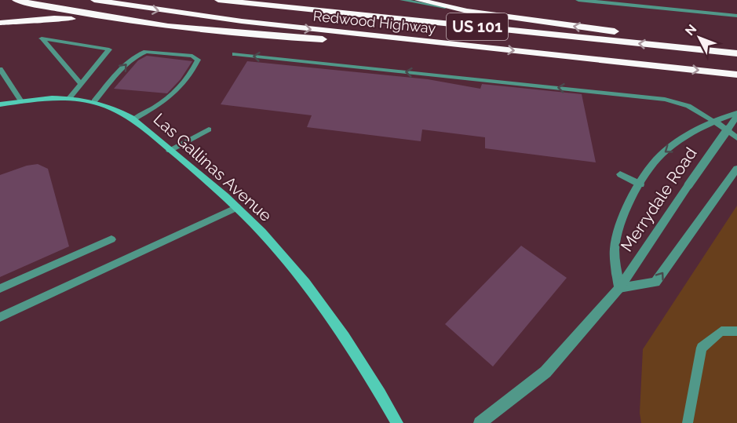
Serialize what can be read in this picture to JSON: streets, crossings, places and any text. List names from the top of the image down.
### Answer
{
  "streets": {
    "highway": ["Redwood Highway", "US 101"],
    "main road": ["Las Gallinas Avenue"],
    "street": ["Merrydale Road"]
  },
  "north": "top left"
}
